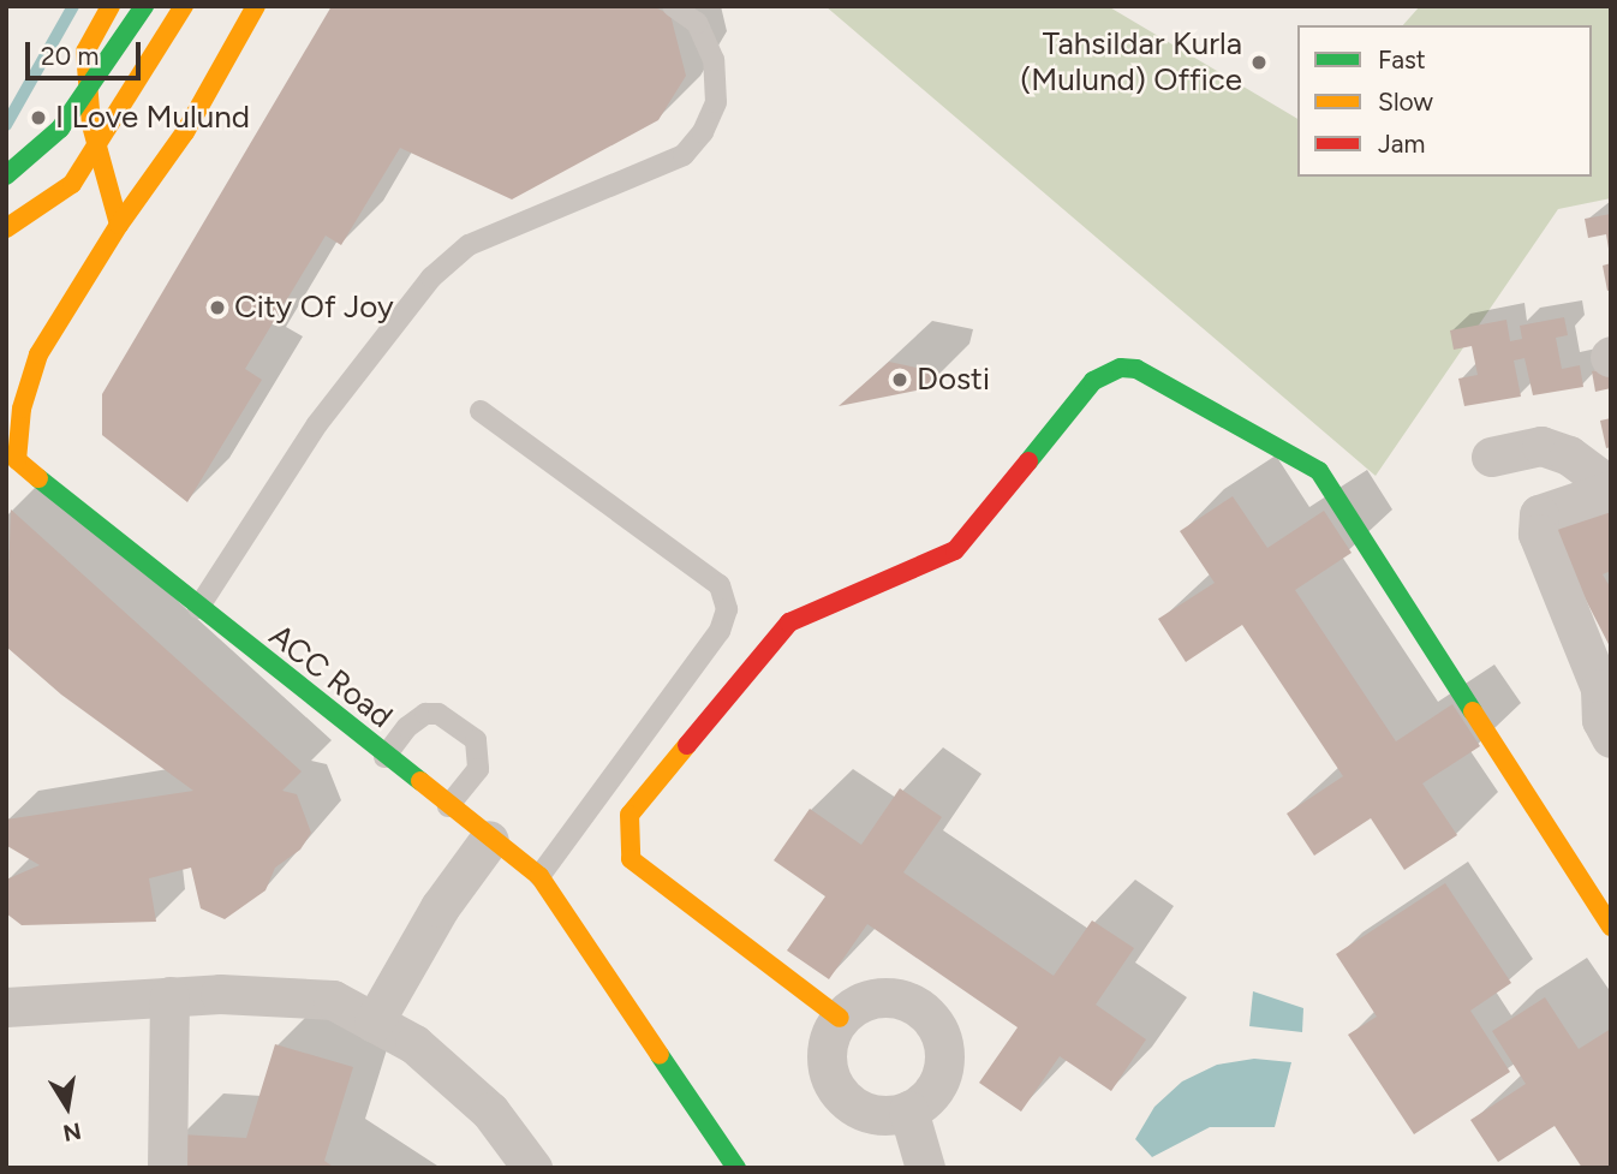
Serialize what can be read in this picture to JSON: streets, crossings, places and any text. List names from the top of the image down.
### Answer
{
  "streets": {
    "street": ["ACC Road"]
  },
  "places": [
    "Tahsildar Kurla (Mulund) Office",
    "I Love Mulund",
    "City Of Joy",
    "Dosti"
  ],
  "legend": ["Fast", "Slow", "Jam"],
  "scale_bar": "20 m",
  "north": "bottom"
}
